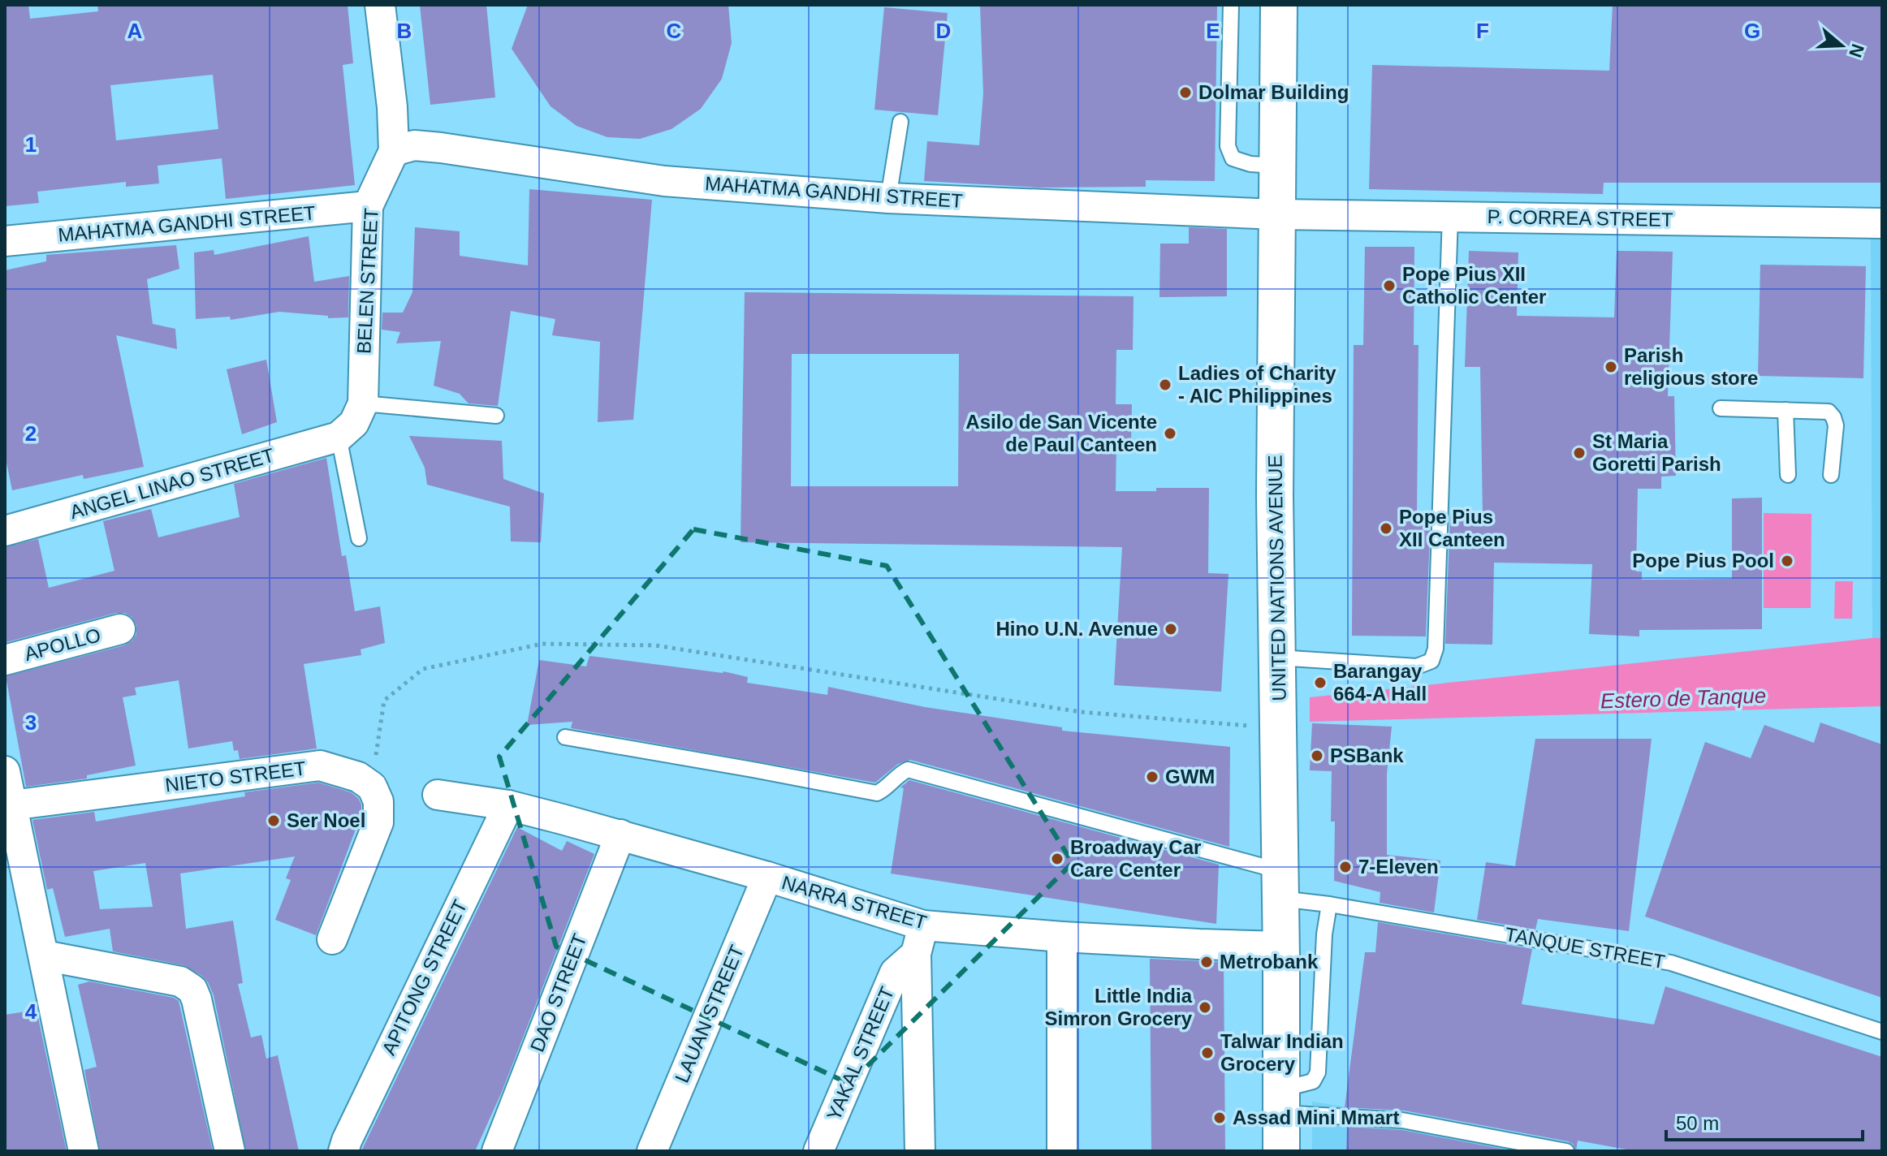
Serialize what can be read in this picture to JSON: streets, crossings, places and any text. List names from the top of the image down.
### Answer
{
  "streets": {
    "main road": ["UNITED NATIONS AVENUE"],
    "street": [
      "MAHATMA GANDHI STREET",
      "P. CORREA STREET",
      "BELEN STREET",
      "ANGEL LINAO STREET",
      "APOLLO",
      "NIETO STREET",
      "NARRA STREET",
      "APITONG STREET",
      "DAO STREET",
      "LAUAN STREET",
      "YAKAL STREET"
    ],
    "lane": ["TANQUE STREET"]
  },
  "crossings": [
    ["MAHATMA GANDHI STREET", "P. CORREA STREET"],
    ["MAHATMA GANDHI STREET", "BELEN STREET"],
    ["MAHATMA GANDHI STREET", "UNITED NATIONS AVENUE"],
    ["P. CORREA STREET", "UNITED NATIONS AVENUE"],
    ["UNITED NATIONS AVENUE", "NARRA STREET"],
    ["UNITED NATIONS AVENUE", "TANQUE STREET"],
    ["NARRA STREET", "APITONG STREET"],
    ["NARRA STREET", "DAO STREET"],
    ["NARRA STREET", "LAUAN STREET"]
  ],
  "water": ["Estero de Tanque"],
  "places": [
    "Dolmar Building",
    "Pope Pius XII Catholic Center",
    "Parish religious store",
    "Ladies of Charity - AIC Philippines",
    "Asilo de San Vicente de Paul Canteen",
    "St Maria Goretti Parish",
    "Pope Pius XII Canteen",
    "Pope Pius Pool",
    "Hino U.N. Avenue",
    "Barangay 664-A Hall",
    "PSBank",
    "GWM",
    "Ser Noel",
    "Broadway Car Care Center",
    "7-Eleven",
    "Metrobank",
    "Little India Simron Grocery",
    "Talwar Indian Grocery",
    "Assad Mini Mmart"
  ],
  "scale_bar": "50 m",
  "north": "right",
  "grid": {
    "columns": [
      "A",
      "B",
      "C",
      "D",
      "E",
      "F",
      "G"
    ],
    "rows": [
      "1",
      "2",
      "3",
      "4"
    ]
  }
}
